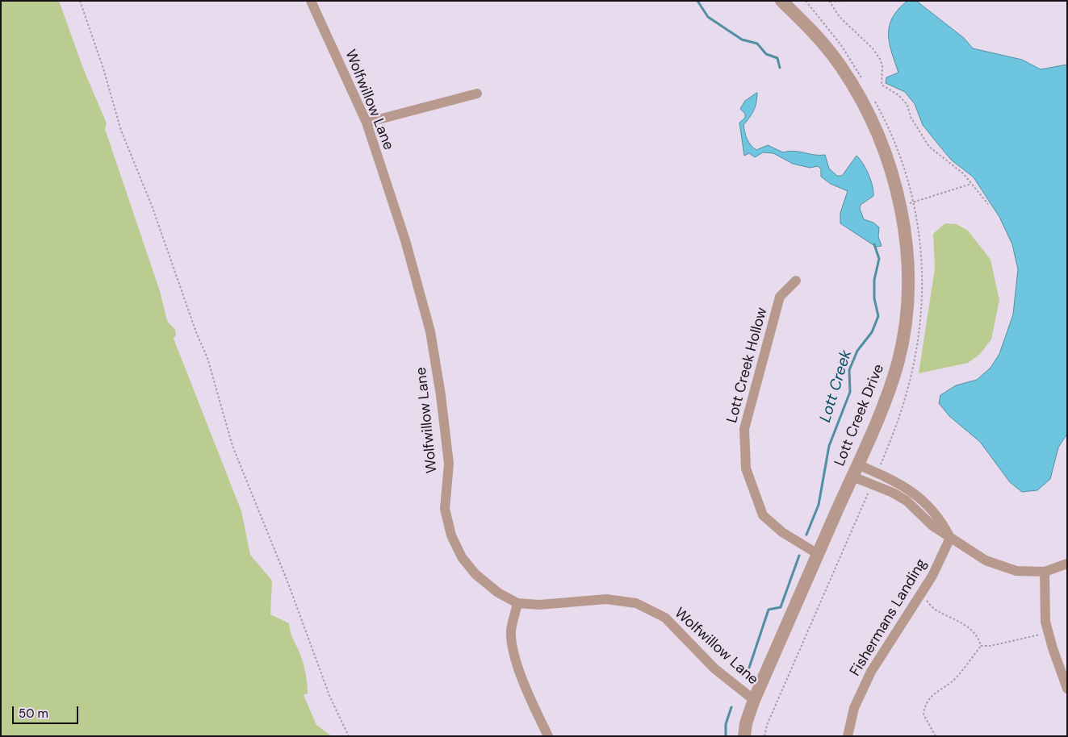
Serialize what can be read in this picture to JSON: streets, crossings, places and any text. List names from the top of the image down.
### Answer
{
  "streets": {
    "street": [
      "Wolfwillow Lane",
      "Lott Creek Hollow",
      "Lott Creek Drive",
      "Fishermans Landing"
    ]
  },
  "crossings": [
    ["Wolfwillow Lane", "Lott Creek Drive"],
    ["Lott Creek Hollow", "Lott Creek Drive"]
  ],
  "water": ["Lott Creek"],
  "scale_bar": "50 m"
}
